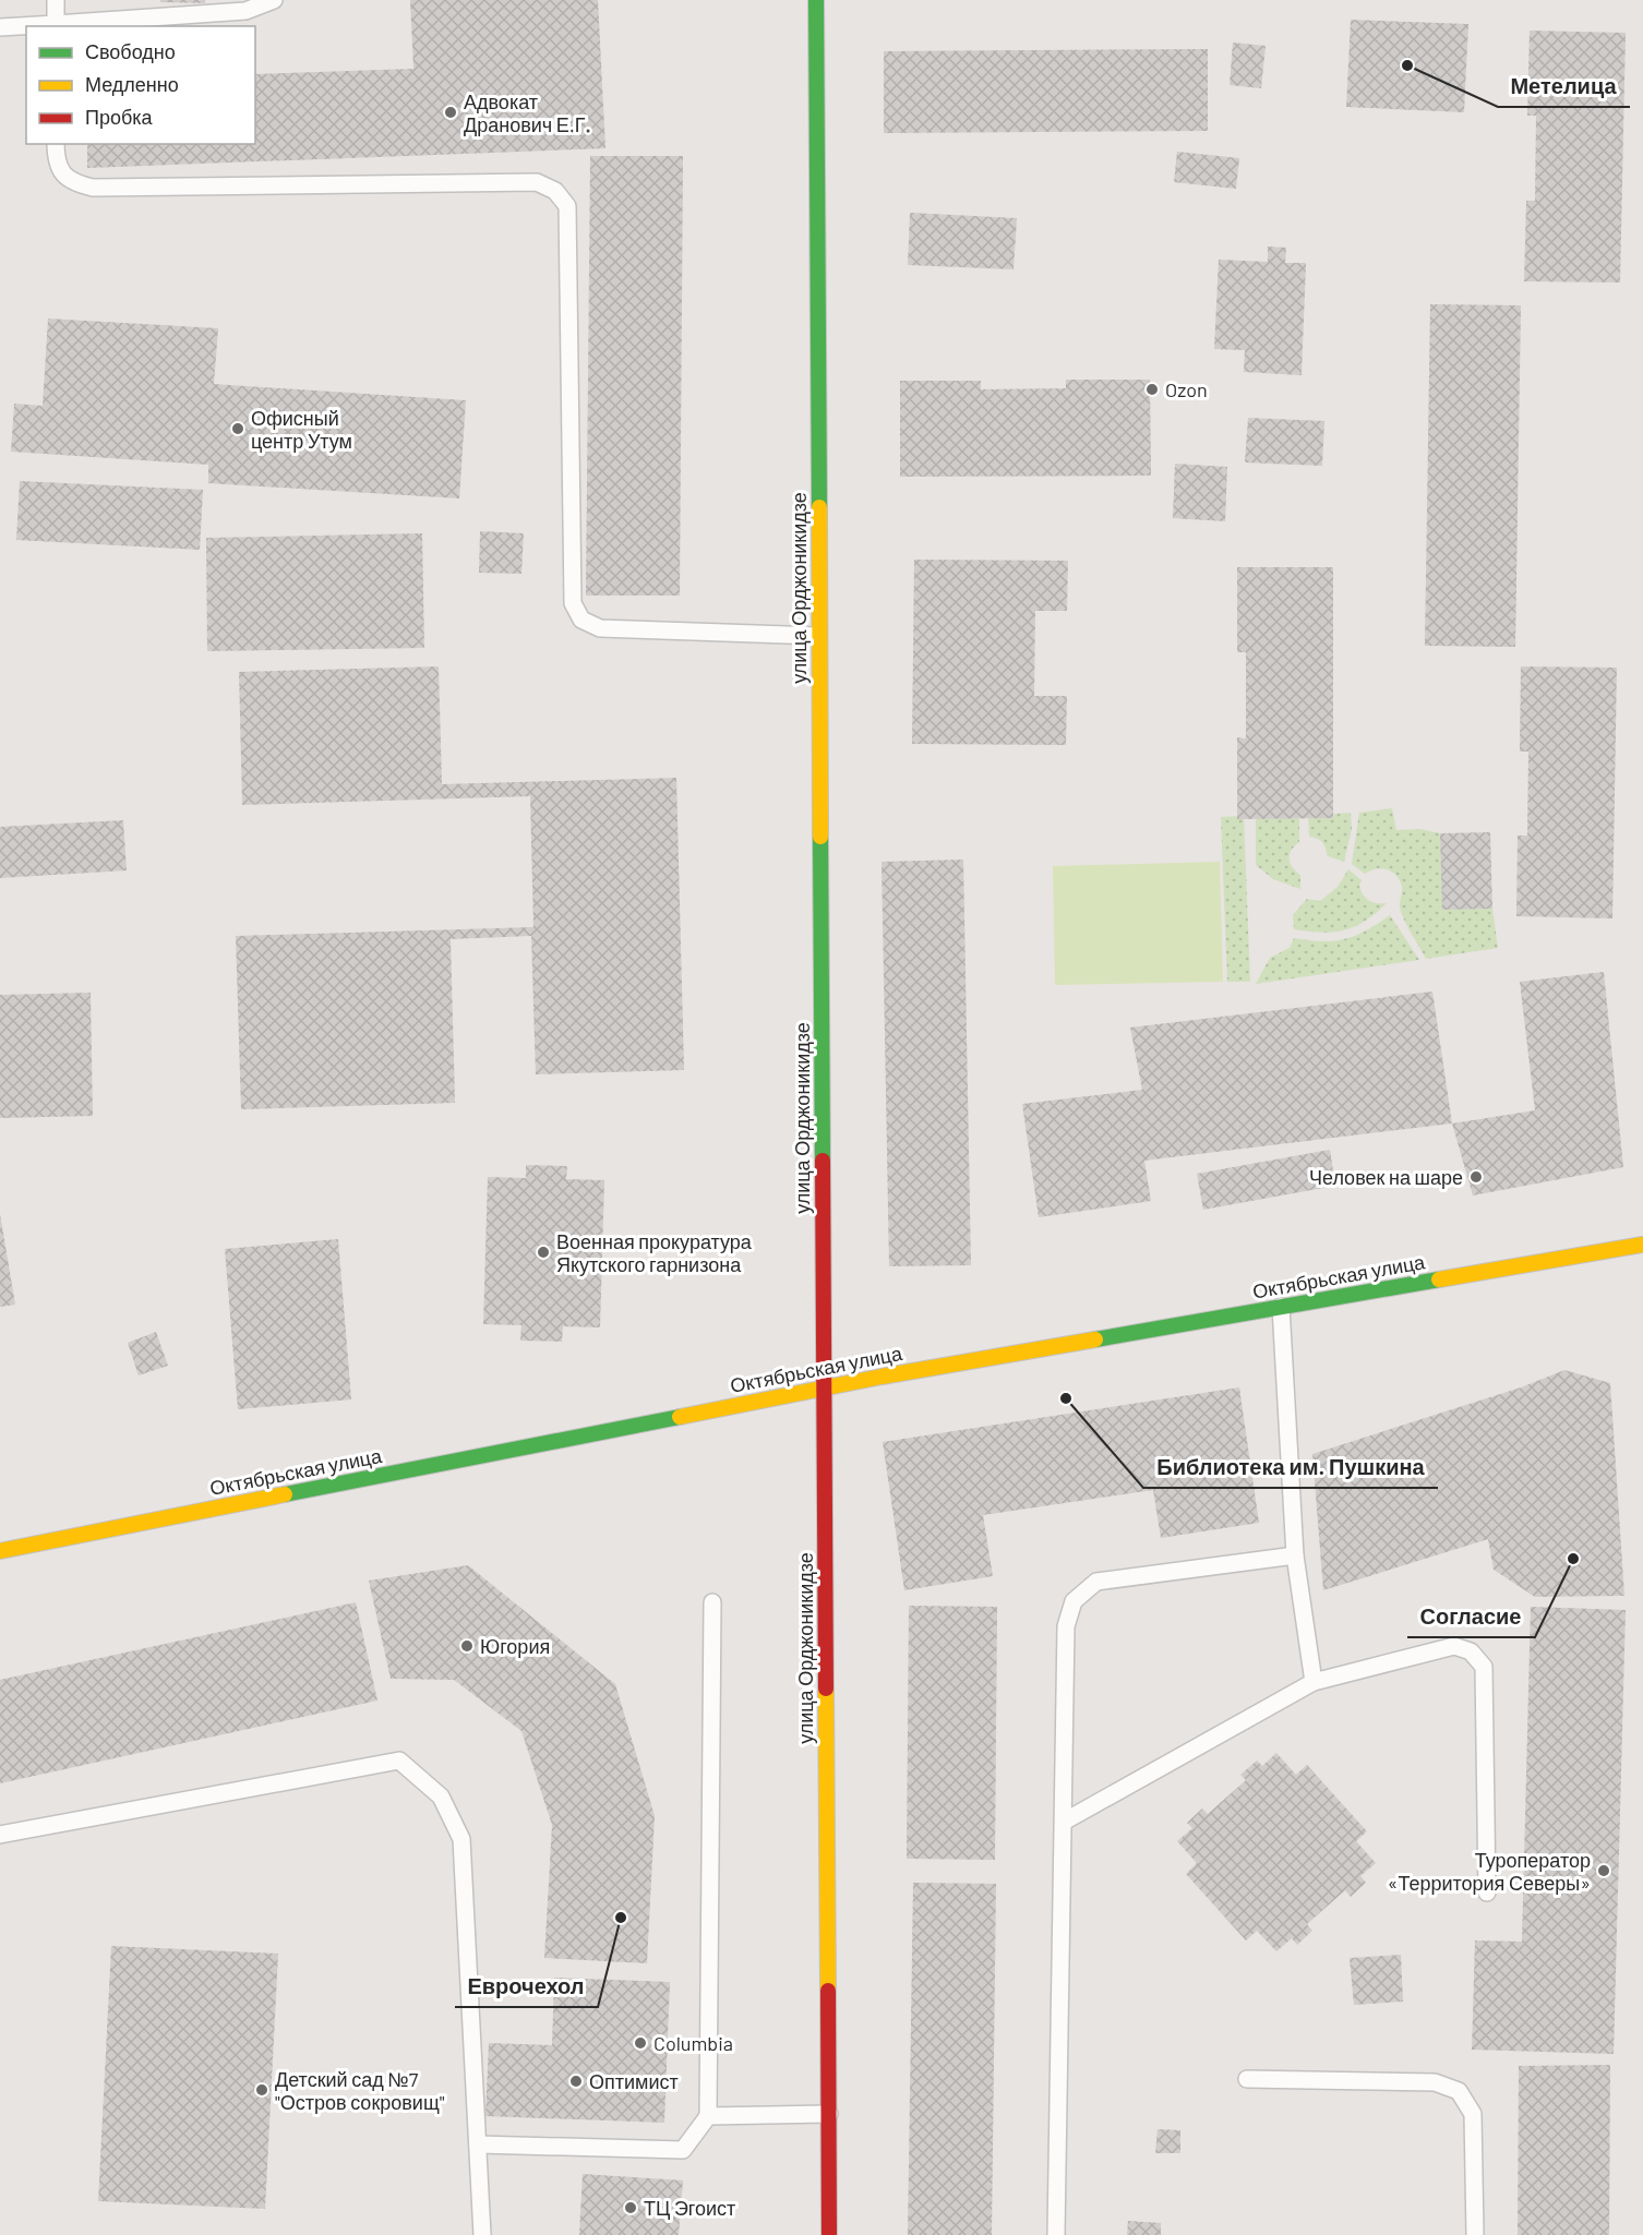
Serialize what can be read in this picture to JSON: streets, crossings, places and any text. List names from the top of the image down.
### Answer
{
  "streets": {
    "street": ["улица Орджоникидзе", "Октябрьская улица"]
  },
  "crossings": [
    ["улица Орджоникидзе", "Октябрьская улица"]
  ],
  "places": [
    "Метелица",
    "Адвокат Дранович Е.Г.",
    "Ozon",
    "Офисный центр Утум",
    "Человек на шаре",
    "Военная прокуратура Якутского гарнизона",
    "Библиотека им. Пушкина",
    "Согласие",
    "Югория",
    "Туроператор «Территория Северы»",
    "Еврочехол",
    "Columbia",
    "Оптимист",
    "Детский сад №7 \"Остров сокровищ\"",
    "ТЦ Эгоист"
  ],
  "legend": ["Свободно", "Медленно", "Пробка"]
}
